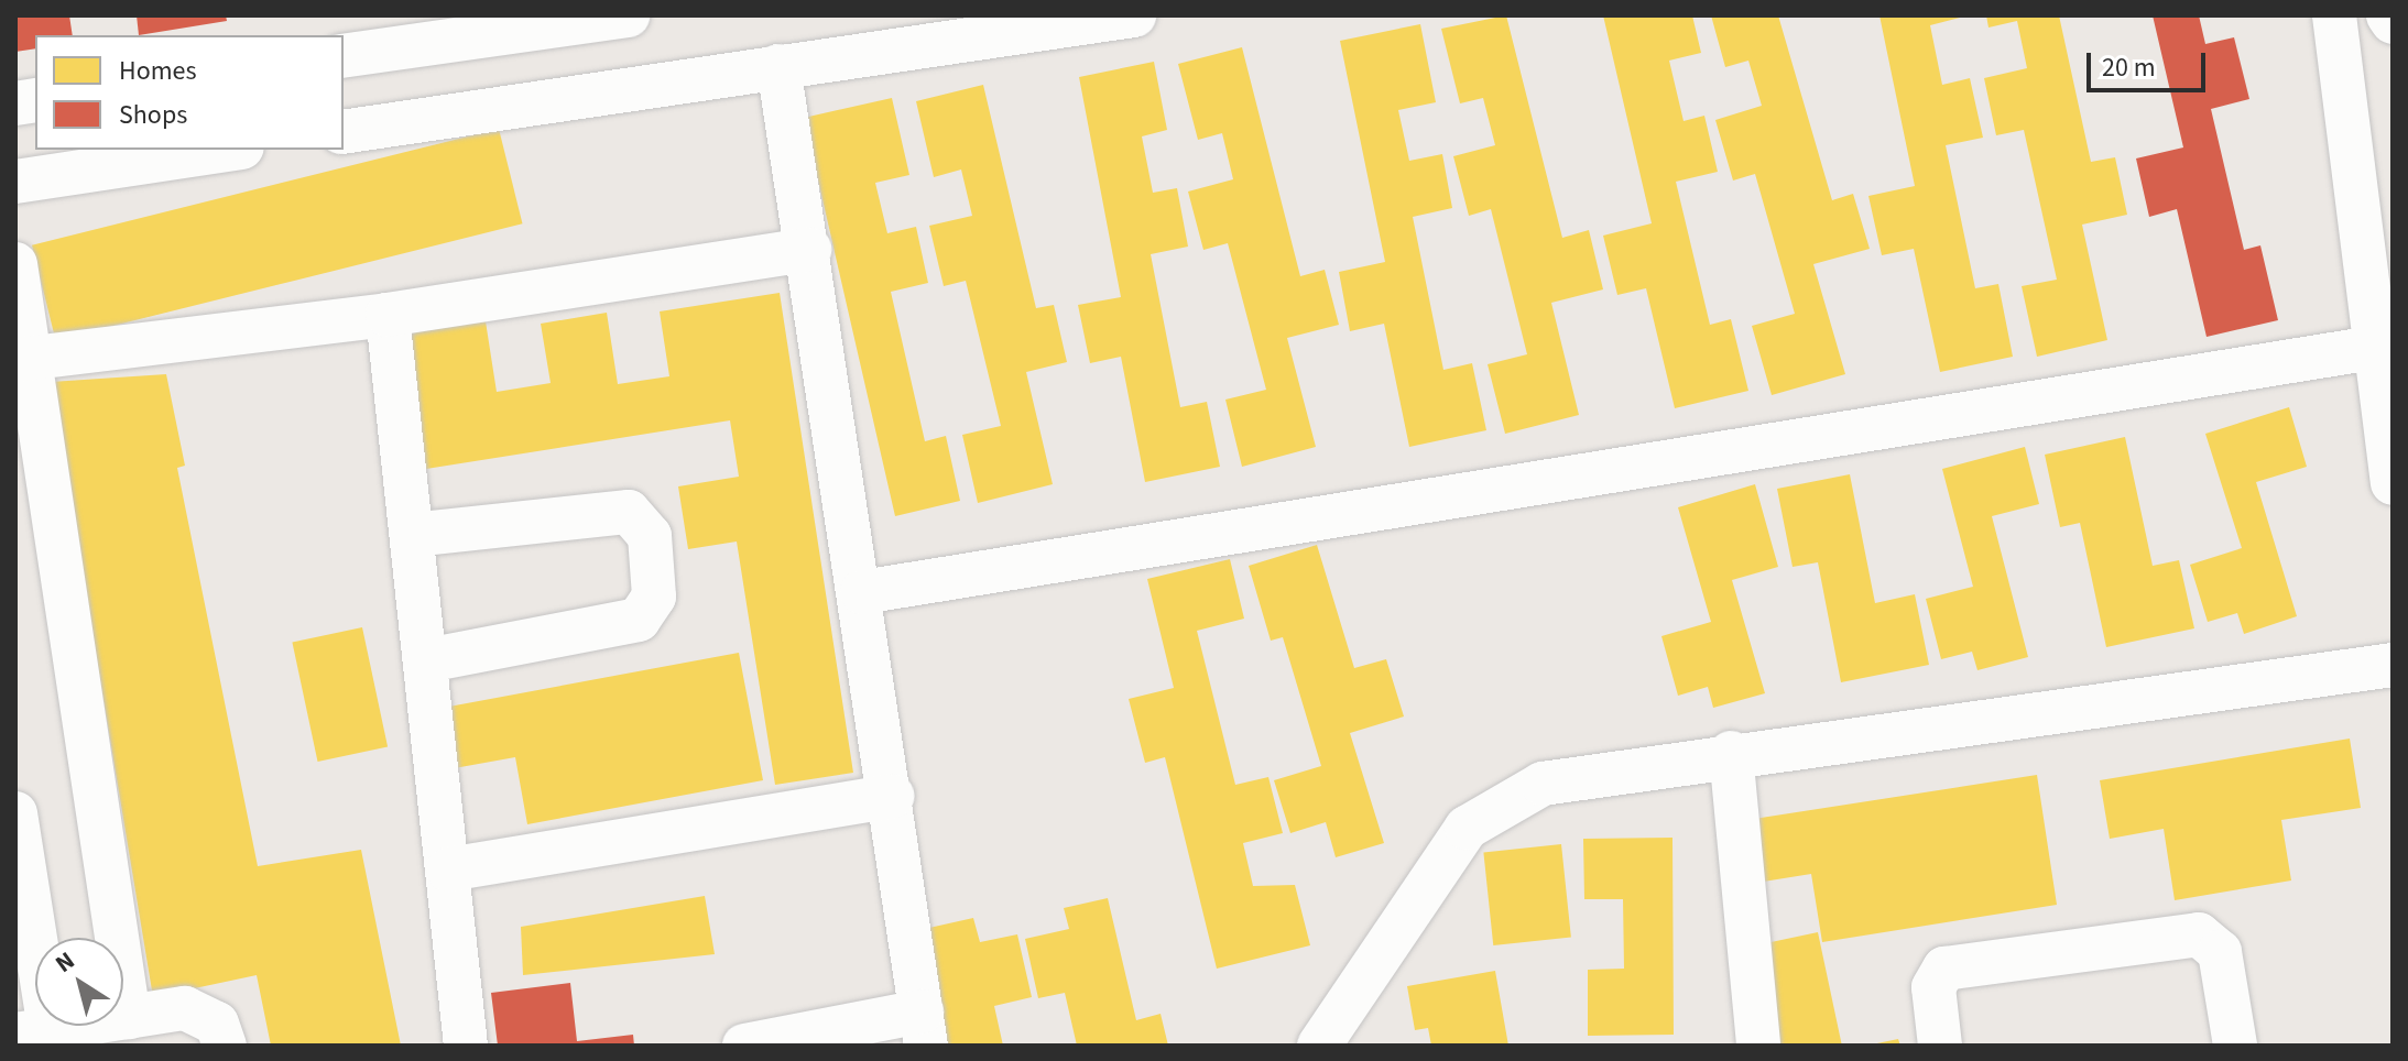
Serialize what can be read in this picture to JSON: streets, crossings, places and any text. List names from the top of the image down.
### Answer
{
  "legend": ["Homes", "Shops"],
  "scale_bar": "20 m",
  "north": "top left"
}
